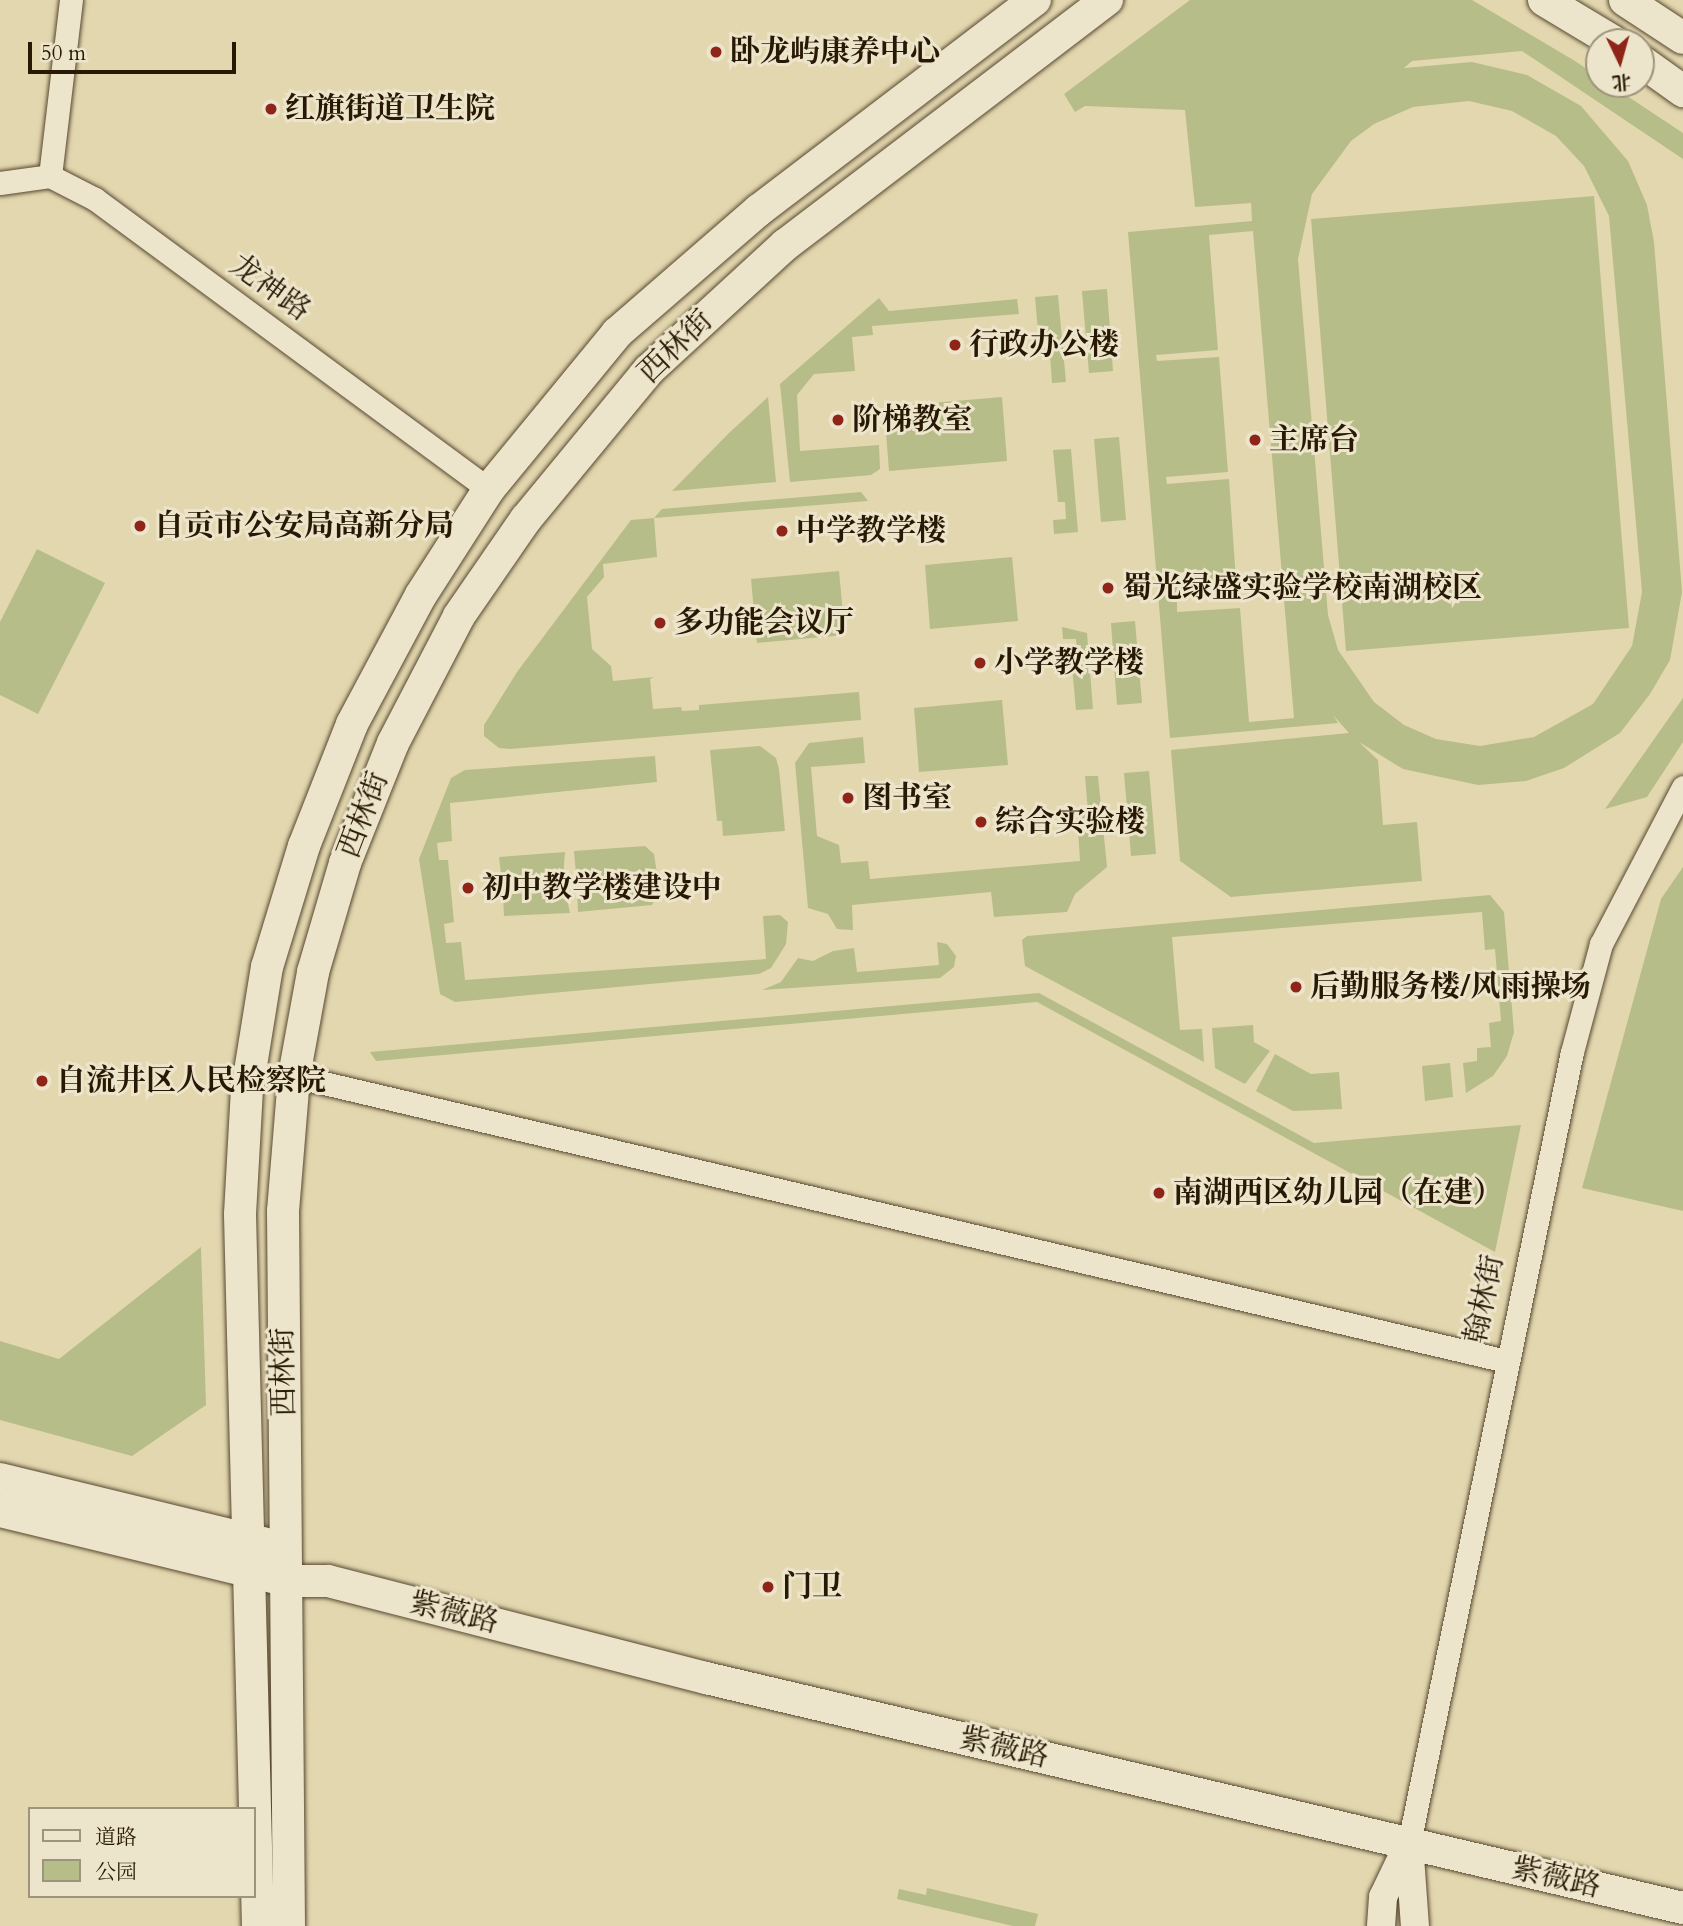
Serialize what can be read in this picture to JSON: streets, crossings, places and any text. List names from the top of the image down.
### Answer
{
  "streets": {
    "main road": ["西林街", "紫薇路"],
    "street": ["龙神路", "翰林街"]
  },
  "crossings": [
    ["龙神路", "西林街"],
    ["西林街", "紫薇路"],
    ["翰林街", "紫薇路"]
  ],
  "places": [
    "卧龙屿康养中心",
    "红旗街道卫生院",
    "行政办公楼",
    "阶梯教室",
    "主席台",
    "自贡市公安局高新分局",
    "中学教学楼",
    "蜀光绿盛实验学校南湖校区",
    "多功能会议厅",
    "小学教学楼",
    "图书室",
    "综合实验楼",
    "初中教学楼建设中",
    "后勤服务楼/风雨操场",
    "自流井区人民检察院",
    "南湖西区幼儿园（在建）",
    "门卫"
  ],
  "legend": ["道路", "公园"],
  "scale_bar": "50 m",
  "north": "bottom"
}
